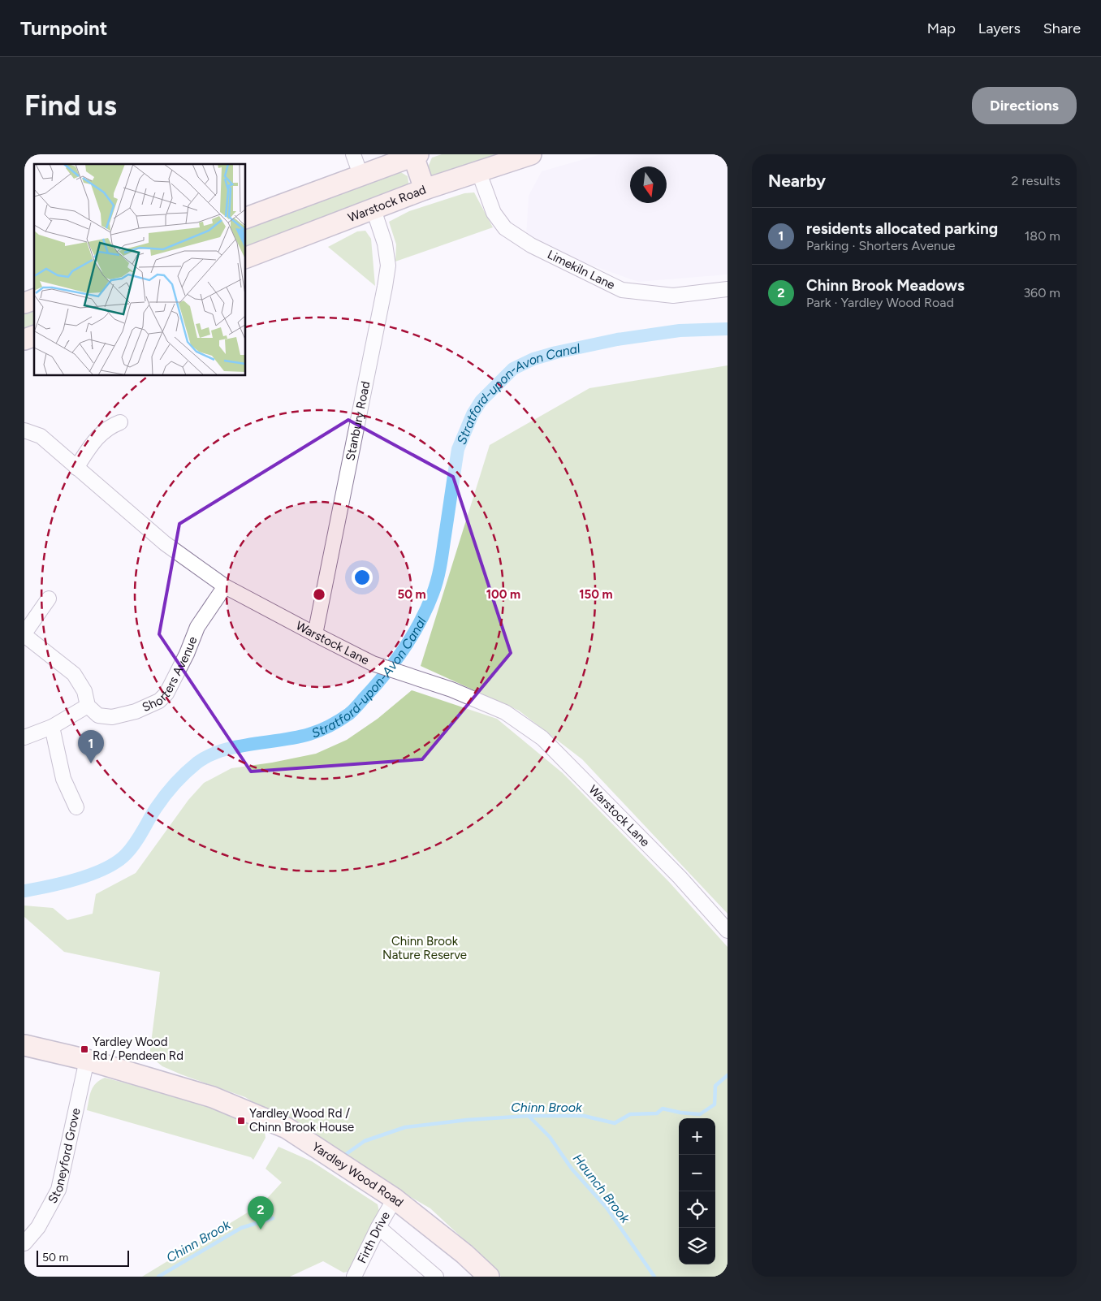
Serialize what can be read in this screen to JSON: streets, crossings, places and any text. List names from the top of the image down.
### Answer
{
  "streets": {
    "street": [
      "Warstock Road",
      "Limekiln Lane",
      "Stanbury Road",
      "Warstock Lane",
      "Shorters Avenue",
      "Stoneyford Grove",
      "Yardley Wood Road",
      "Firth Drive"
    ]
  },
  "crossings": [
    ["Warstock Road", "Limekiln Lane"],
    ["Warstock Road", "Stanbury Road"],
    ["Stanbury Road", "Warstock Lane"],
    ["Warstock Lane", "Shorters Avenue"],
    ["Stoneyford Grove", "Yardley Wood Road"],
    ["Yardley Wood Road", "Firth Drive"]
  ],
  "water": ["Stratford-upon-Avon Canal", "Chinn Brook", "Haunch Brook"],
  "parks": ["Chinn Brook Nature Reserve"],
  "places": {
    "transit": ["Yardley Wood Rd / Pendeen Rd", "Yardley Wood Rd / Chinn Brook House"]
  },
  "scale_bar": "50 m",
  "north": "bottom",
  "page": {
    "header": "Turnpoint",
    "nav": ["Map", "Layers", "Share"],
    "buttons": "Directions",
    "title": "Find us",
    "heading": ["Nearby", "2 results"],
    "list": [
      {
        "mark": "1",
        "name": "residents allocated parking",
        "note": "Parking · Shorters Avenue",
        "value": "180 m"
      },
      {
        "mark": "2",
        "name": "Chinn Brook Meadows",
        "note": "Park · Yardley Wood Road",
        "value": "360 m"
      }
    ],
    "pins": ["1", "2"],
    "map_buttons": ["+", "−"],
    "scale": "50 m"
  },
  "rings": ["50 m", "100 m", "150 m"]
}
